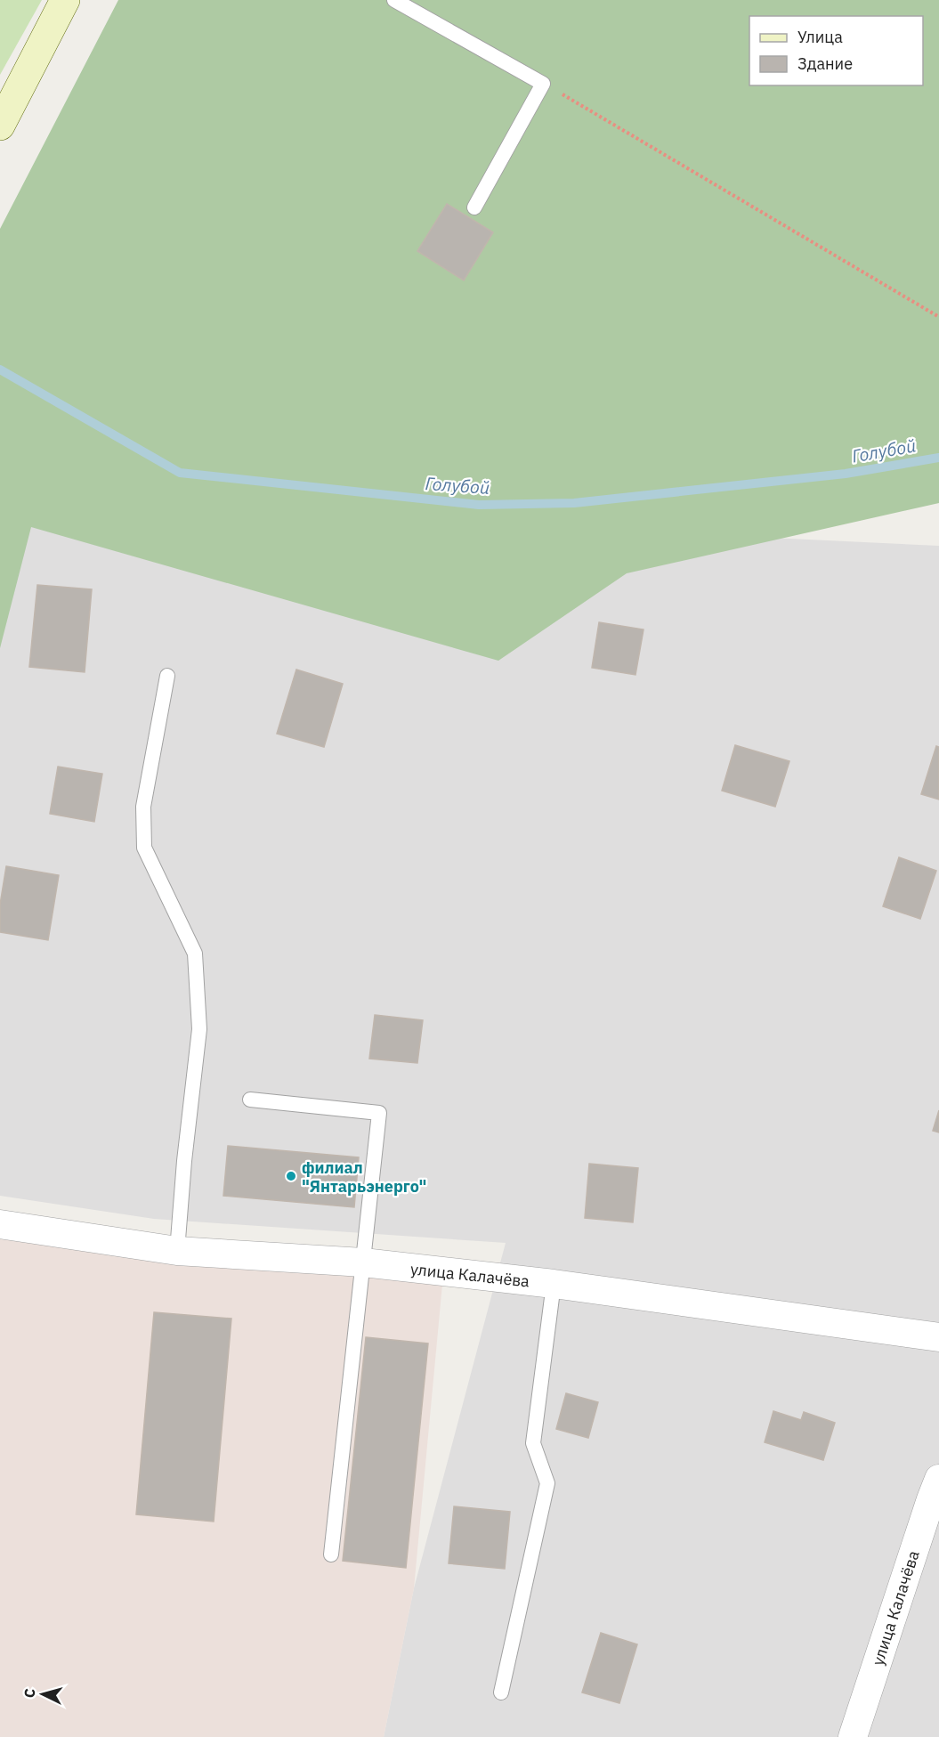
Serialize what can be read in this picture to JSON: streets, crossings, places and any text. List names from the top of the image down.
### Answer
{
  "streets": {
    "street": ["улица Калачёва"]
  },
  "water": ["Голубой"],
  "places": ["филиал \"Янтарьэнерго\""],
  "legend": ["Улица", "Здание"],
  "north": "left"
}
